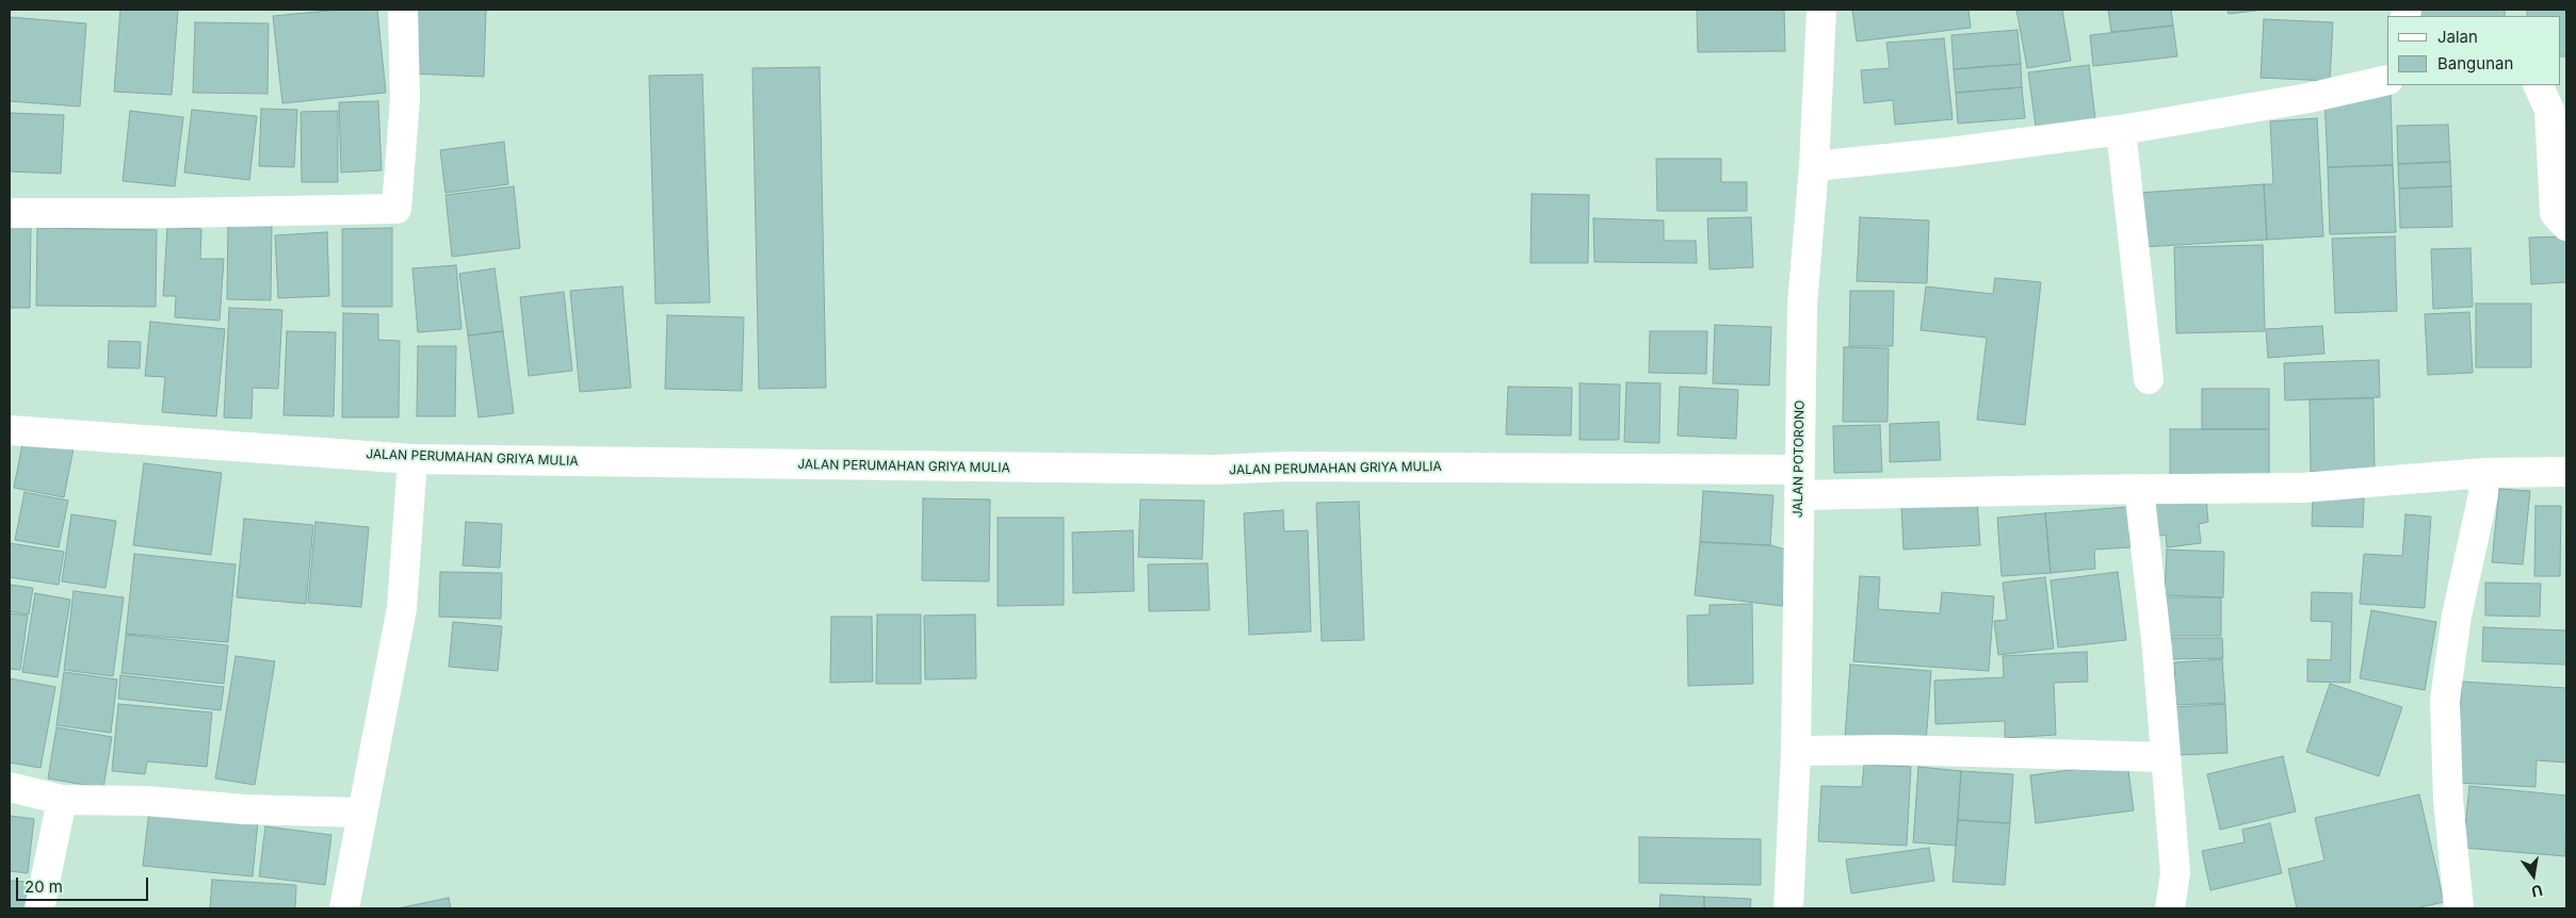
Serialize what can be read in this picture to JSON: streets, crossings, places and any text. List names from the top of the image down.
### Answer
{
  "streets": {
    "street": ["JALAN PERUMAHAN GRIYA MULIA", "JALAN POTORONO"]
  },
  "crossings": [
    ["JALAN PERUMAHAN GRIYA MULIA", "JALAN POTORONO"]
  ],
  "legend": ["Jalan", "Bangunan"],
  "scale_bar": "20 m",
  "north": "bottom"
}
